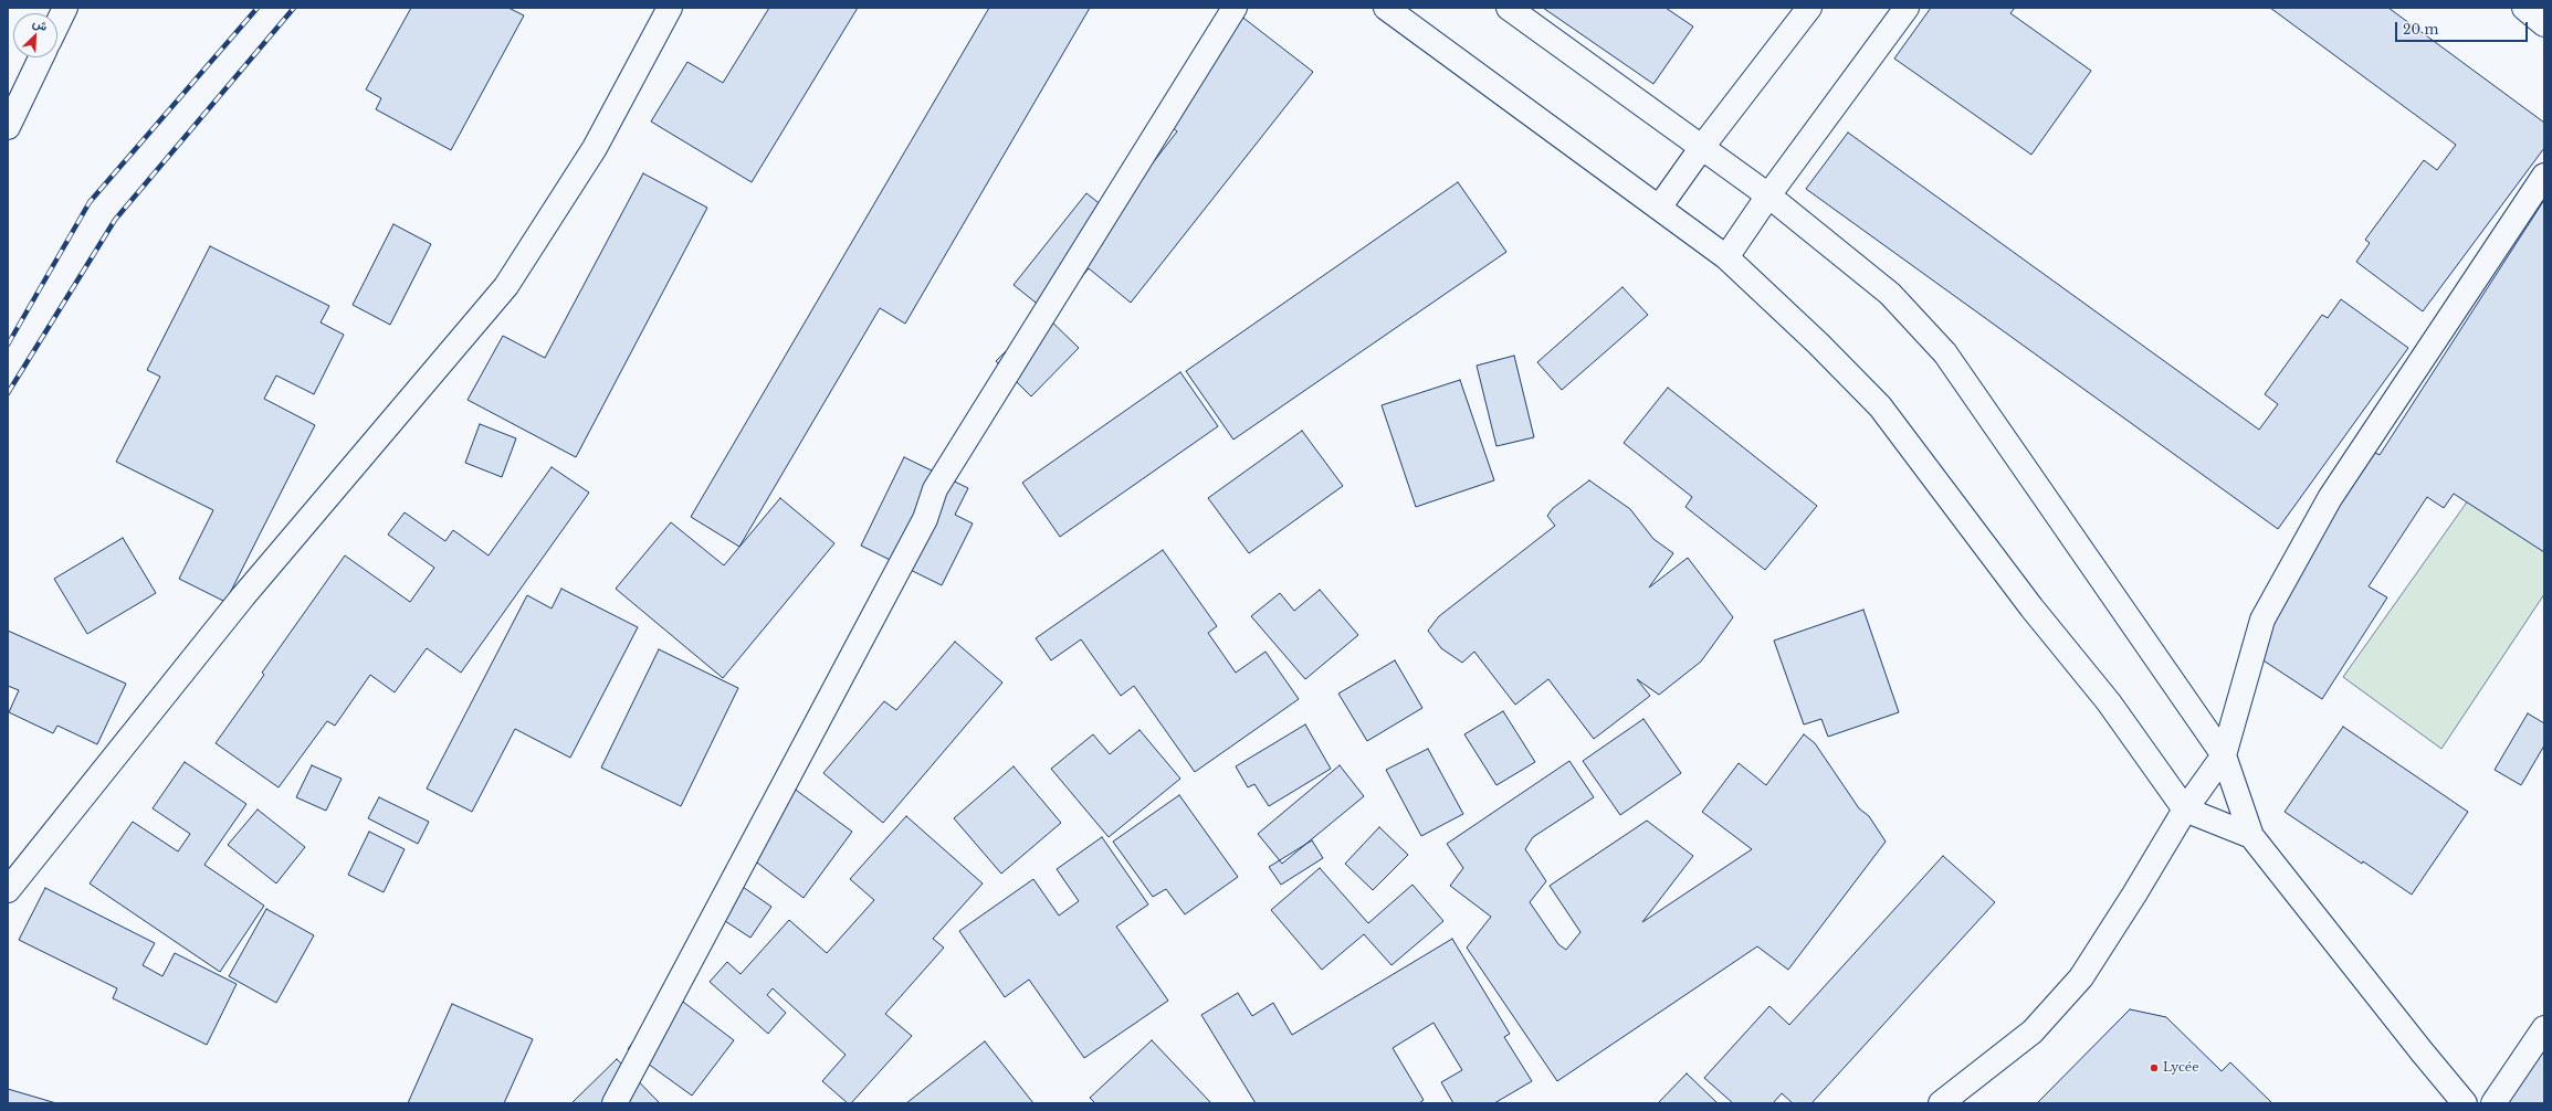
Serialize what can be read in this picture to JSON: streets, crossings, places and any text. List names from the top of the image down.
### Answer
{
  "places": ["Lycée"],
  "scale_bar": "20 m",
  "north": "top right"
}
